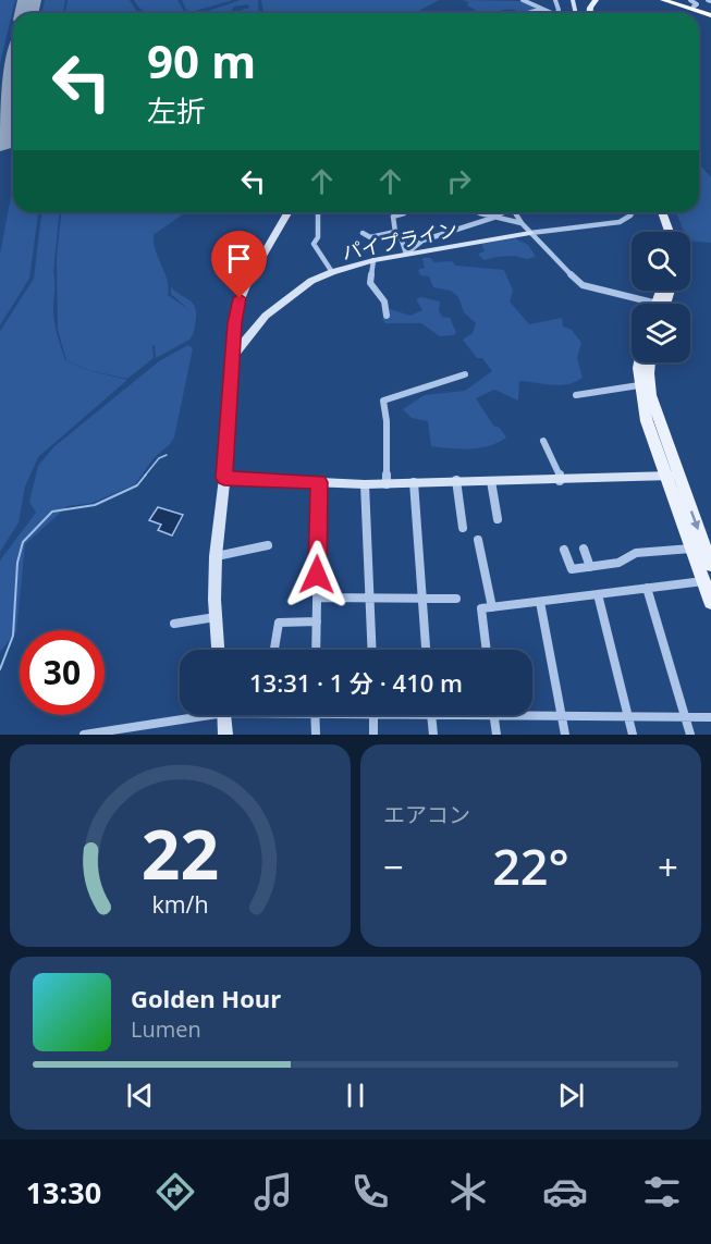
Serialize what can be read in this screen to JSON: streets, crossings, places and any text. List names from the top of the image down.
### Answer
{
  "streets": {
    "street": ["パイプライン"]
  },
  "page": {
    "turn": ["90 m", "左折"],
    "limit": "30",
    "trip": "13:31 · 1 分 · 410 m",
    "tile": "エアコン",
    "heat": ["−", "22°", "+"],
    "song": ["Golden Hour", "Lumen"],
    "tabs": "13:30",
    "gauge": ["22", "km/h"]
  }
}
